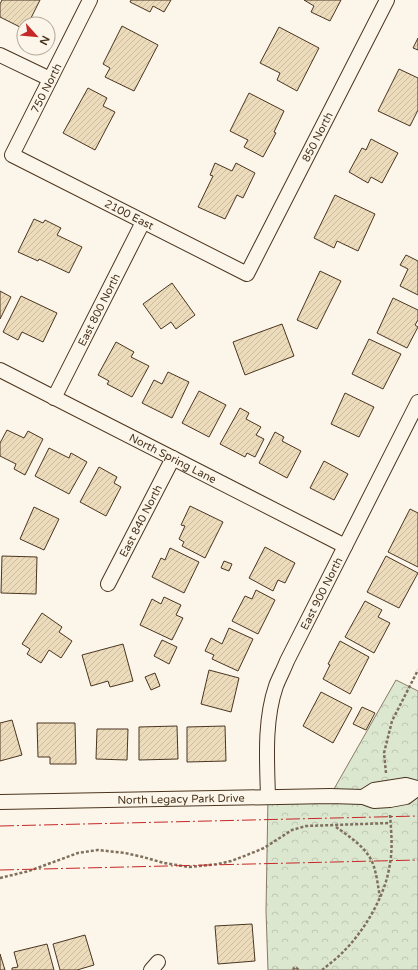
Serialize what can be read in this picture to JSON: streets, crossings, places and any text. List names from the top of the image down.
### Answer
{
  "streets": {
    "street": [
      "750 North",
      "850 North",
      "2100 East",
      "East 800 North",
      "North Spring Lane",
      "East 840 North",
      "East 900 North",
      "North Legacy Park Drive"
    ]
  },
  "crossings": [
    ["750 North", "2100 East"],
    ["850 North", "2100 East"],
    ["2100 East", "East 800 North"],
    ["East 800 North", "North Spring Lane"],
    ["North Spring Lane", "East 840 North"],
    ["North Spring Lane", "East 900 North"],
    ["East 900 North", "North Legacy Park Drive"]
  ],
  "north": "bottom right"
}
